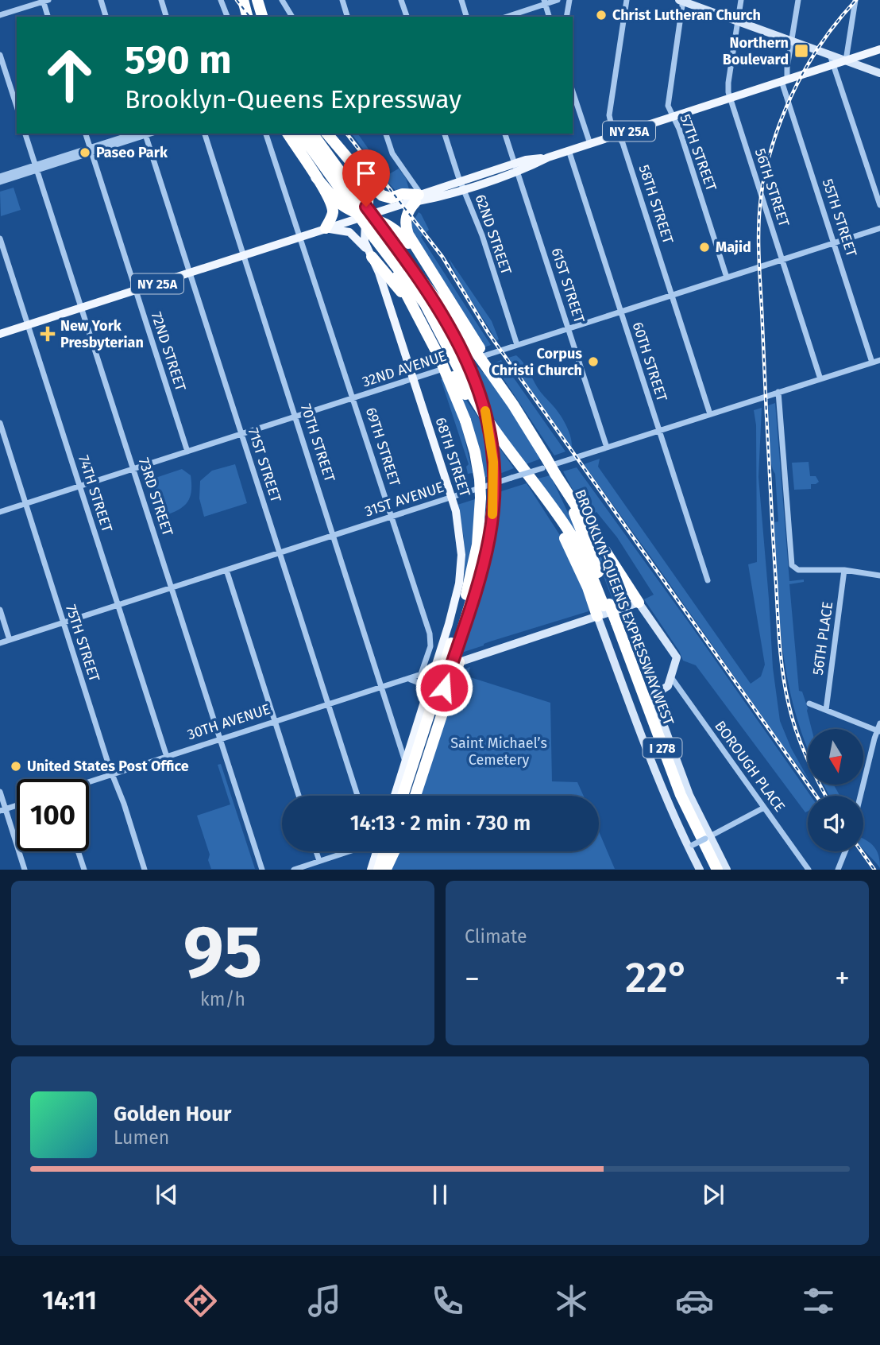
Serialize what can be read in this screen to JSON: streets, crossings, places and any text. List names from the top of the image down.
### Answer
{
  "streets": {
    "highway": ["BROOKLYN-QUEENS EXPRESSWAY WEST", "I 278"],
    "main road": ["NY 25A", "68TH STREET"],
    "street": [
      "57TH STREET",
      "56TH STREET",
      "58TH STREET",
      "55TH STREET",
      "62ND STREET",
      "61ST STREET",
      "72ND STREET",
      "60TH STREET",
      "32ND AVENUE",
      "70TH STREET",
      "69TH STREET",
      "71ST STREET",
      "74TH STREET",
      "73RD STREET",
      "31ST AVENUE",
      "56TH PLACE",
      "75TH STREET",
      "30TH AVENUE",
      "BOROUGH PLACE"
    ]
  },
  "crossings": [
    ["NY 25A", "57TH STREET"],
    ["NY 25A", "56TH STREET"],
    ["NY 25A", "58TH STREET"],
    ["NY 25A", "55TH STREET"],
    ["NY 25A", "62ND STREET"],
    ["NY 25A", "61ST STREET"],
    ["NY 25A", "72ND STREET"],
    ["NY 25A", "60TH STREET"],
    ["NY 25A", "70TH STREET"],
    ["NY 25A", "69TH STREET"],
    ["NY 25A", "71ST STREET"],
    ["NY 25A", "74TH STREET"],
    ["NY 25A", "73RD STREET"],
    ["57TH STREET", "32ND AVENUE"],
    ["56TH STREET", "32ND AVENUE"],
    ["56TH STREET", "31ST AVENUE"],
    ["58TH STREET", "32ND AVENUE"],
    ["58TH STREET", "31ST AVENUE"],
    ["55TH STREET", "32ND AVENUE"],
    ["55TH STREET", "31ST AVENUE"],
    ["62ND STREET", "32ND AVENUE"],
    ["61ST STREET", "32ND AVENUE"],
    ["61ST STREET", "31ST AVENUE"],
    ["72ND STREET", "32ND AVENUE"],
    ["60TH STREET", "32ND AVENUE"],
    ["60TH STREET", "31ST AVENUE"],
    ["32ND AVENUE", "70TH STREET"],
    ["32ND AVENUE", "69TH STREET"],
    ["32ND AVENUE", "68TH STREET"],
    ["32ND AVENUE", "71ST STREET"],
    ["32ND AVENUE", "74TH STREET"],
    ["32ND AVENUE", "73RD STREET"],
    ["32ND AVENUE", "75TH STREET"],
    ["70TH STREET", "68TH STREET"],
    ["70TH STREET", "31ST AVENUE"],
    ["70TH STREET", "30TH AVENUE"],
    ["69TH STREET", "31ST AVENUE"],
    ["69TH STREET", "30TH AVENUE"],
    ["68TH STREET", "31ST AVENUE"],
    ["68TH STREET", "30TH AVENUE"],
    ["71ST STREET", "31ST AVENUE"],
    ["71ST STREET", "30TH AVENUE"],
    ["74TH STREET", "31ST AVENUE"],
    ["74TH STREET", "30TH AVENUE"],
    ["73RD STREET", "31ST AVENUE"],
    ["73RD STREET", "30TH AVENUE"],
    ["31ST AVENUE", "BROOKLYN-QUEENS EXPRESSWAY WEST"],
    ["31ST AVENUE", "75TH STREET"],
    ["BROOKLYN-QUEENS EXPRESSWAY WEST", "30TH AVENUE"],
    ["BROOKLYN-QUEENS EXPRESSWAY WEST", "I 278"],
    ["BROOKLYN-QUEENS EXPRESSWAY WEST", "BOROUGH PLACE"],
    ["75TH STREET", "30TH AVENUE"]
  ],
  "parks": ["Saint Michael’s Cemetery"],
  "places": {
    "other": [
      "Christ Lutheran Church",
      "Paseo Park",
      "Majid",
      "Corpus Christi Church",
      "United States Post Office"
    ],
    "transit": ["Northern Boulevard"],
    "health": ["New York Presbyterian"]
  },
  "north": "bottom",
  "page": {
    "turn": ["590 m", "Brooklyn-Queens Expressway"],
    "limit": "100",
    "trip": "14:13 · 2 min · 730 m",
    "tile": [
      ["95", "km/h"],
      "Climate"
    ],
    "heat": ["−", "22°", "+"],
    "song": ["Golden Hour", "Lumen"],
    "tabs": "14:11"
  }
}
